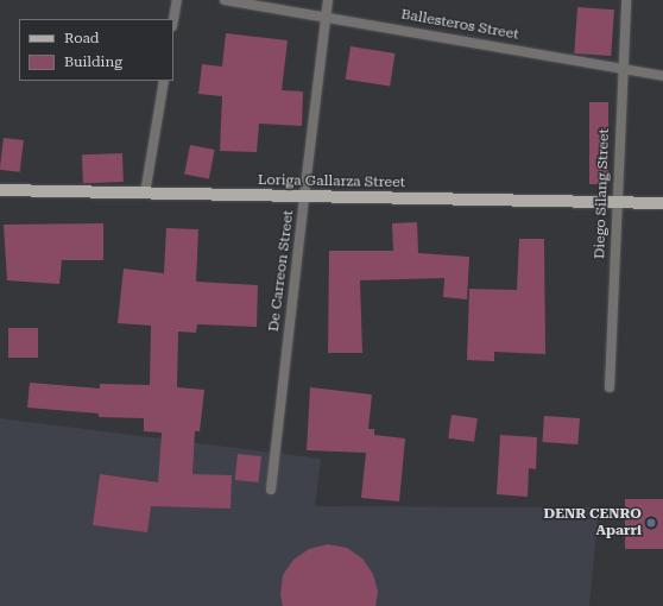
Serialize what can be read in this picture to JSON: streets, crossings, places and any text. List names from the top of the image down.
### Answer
{
  "streets": {
    "main road": ["Loriga Gallarza Street"],
    "street": ["Ballesteros Street", "Diego Silang Street", "De Carreon Street"]
  },
  "crossings": [
    ["Ballesteros Street", "Diego Silang Street"],
    ["Ballesteros Street", "De Carreon Street"],
    ["Loriga Gallarza Street", "Diego Silang Street"],
    ["Loriga Gallarza Street", "De Carreon Street"]
  ],
  "places": ["DENR CENRO Aparri"],
  "legend": ["Road", "Building"]
}
